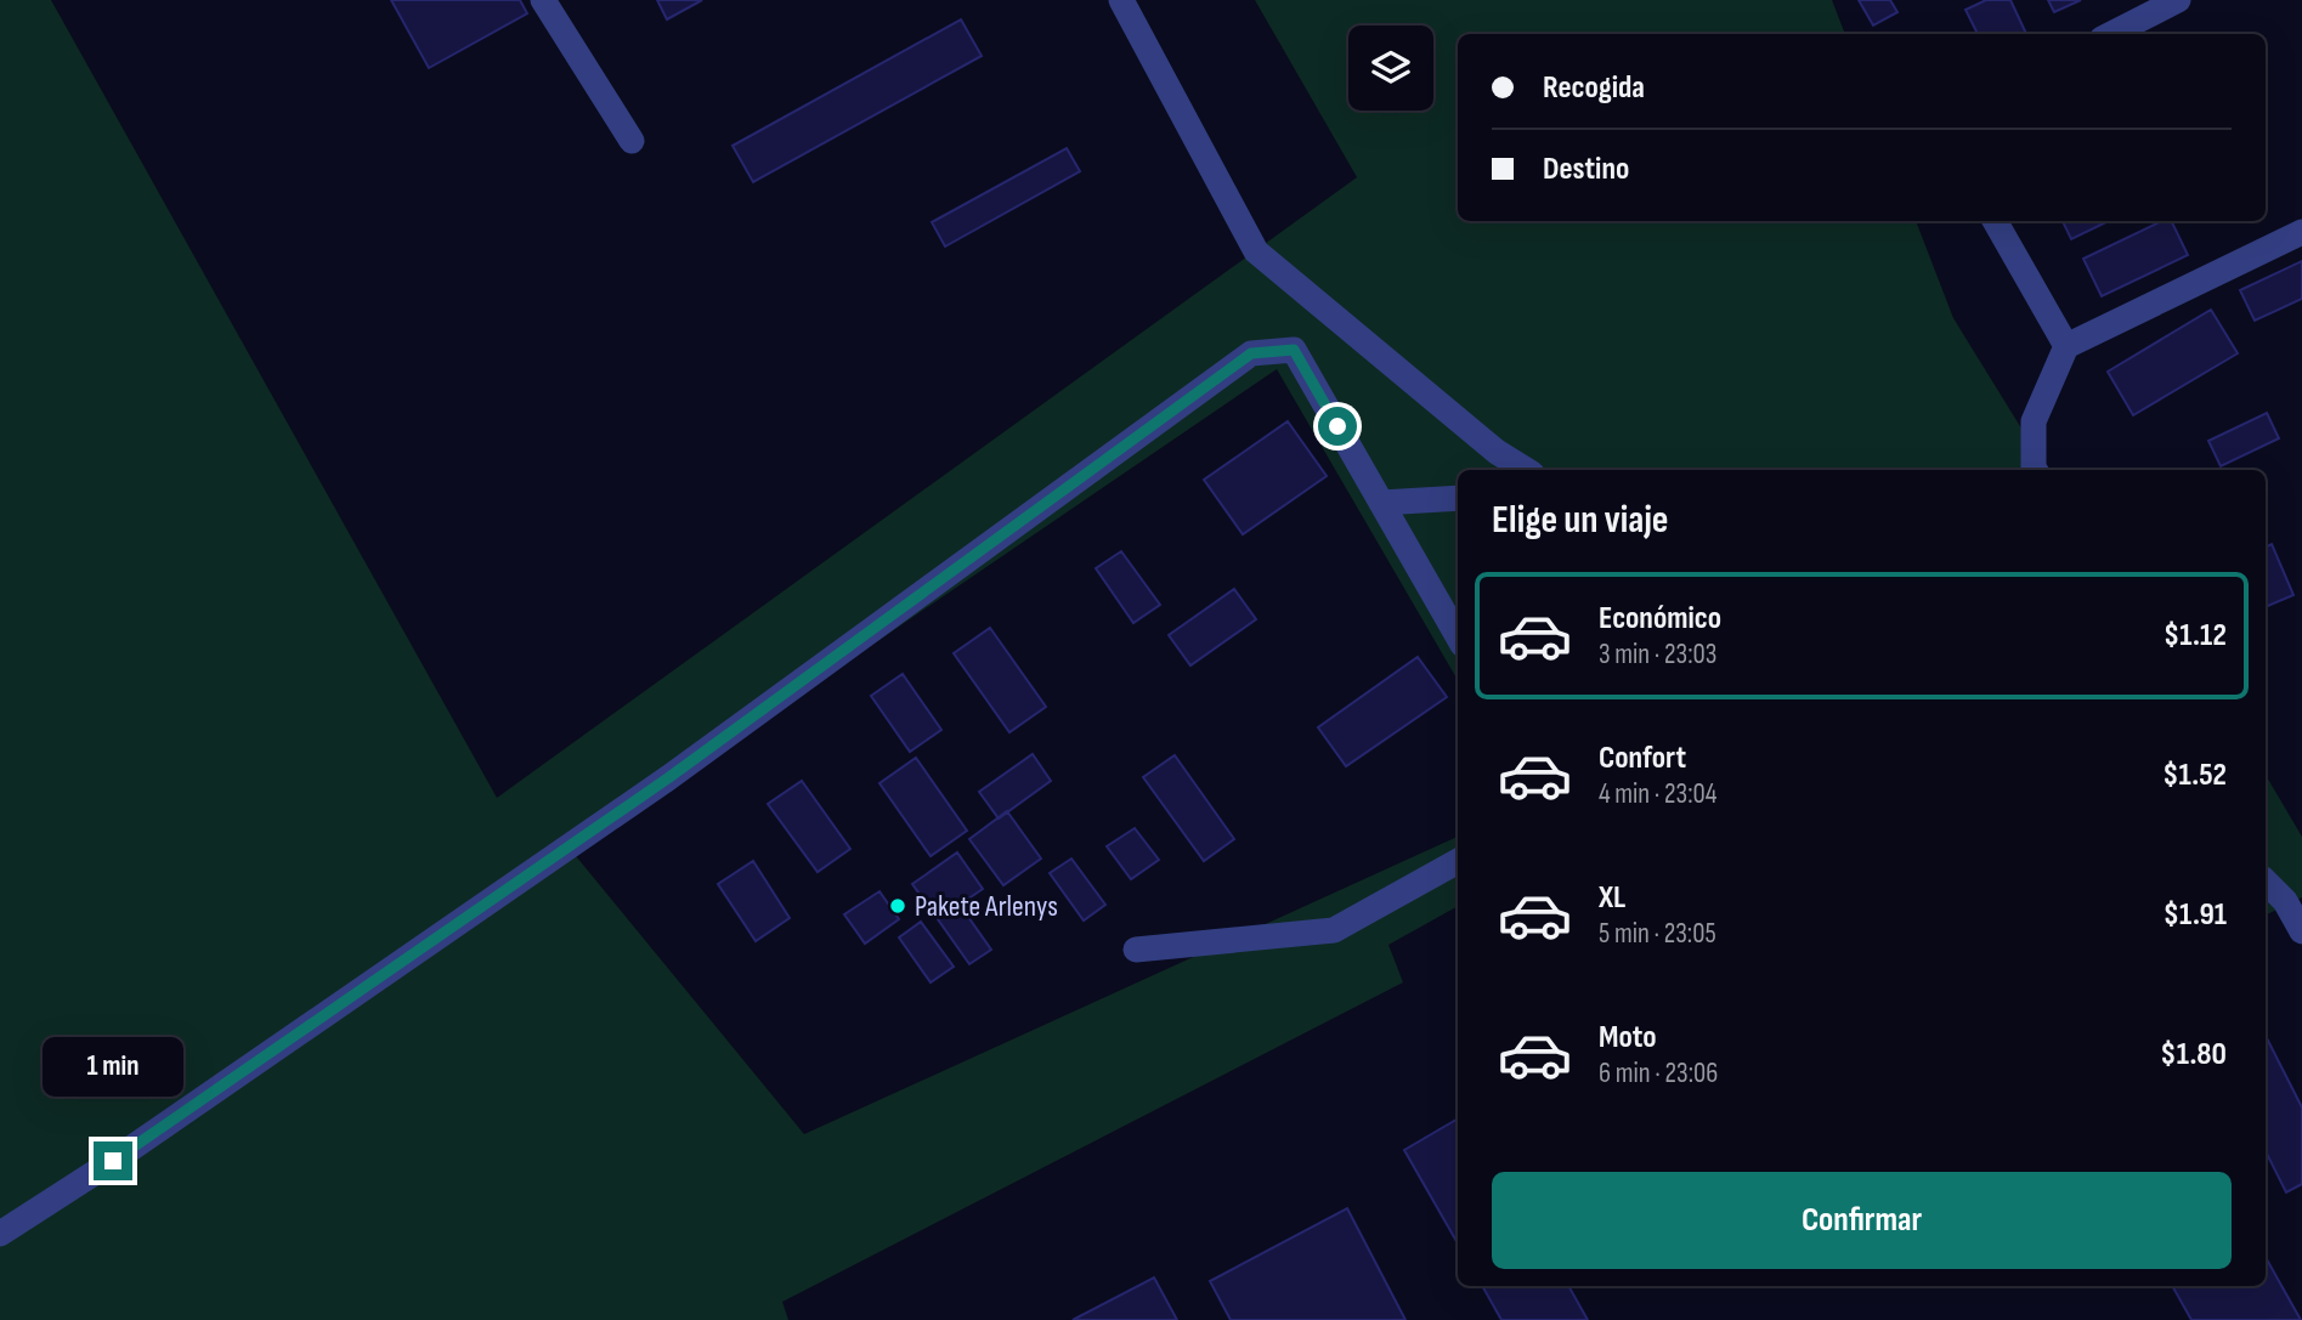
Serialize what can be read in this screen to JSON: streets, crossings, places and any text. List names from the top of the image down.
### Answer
{
  "places": ["Pakete Arlenys"],
  "page": {
    "banner": ["Recogida", "Destino"],
    "heading": "Elige un viaje",
    "list": [
      {
        "name": "Económico",
        "note": "3 min · 23:03",
        "value": "$1.12"
      },
      {
        "name": "Confort",
        "note": "4 min · 23:04",
        "value": "$1.52"
      },
      {
        "name": "XL",
        "note": "5 min · 23:05",
        "value": "$1.91"
      },
      {
        "name": "Moto",
        "note": "6 min · 23:06",
        "value": "$1.80"
      }
    ],
    "bubble": "1 min",
    "buttons": "Confirmar"
  }
}
